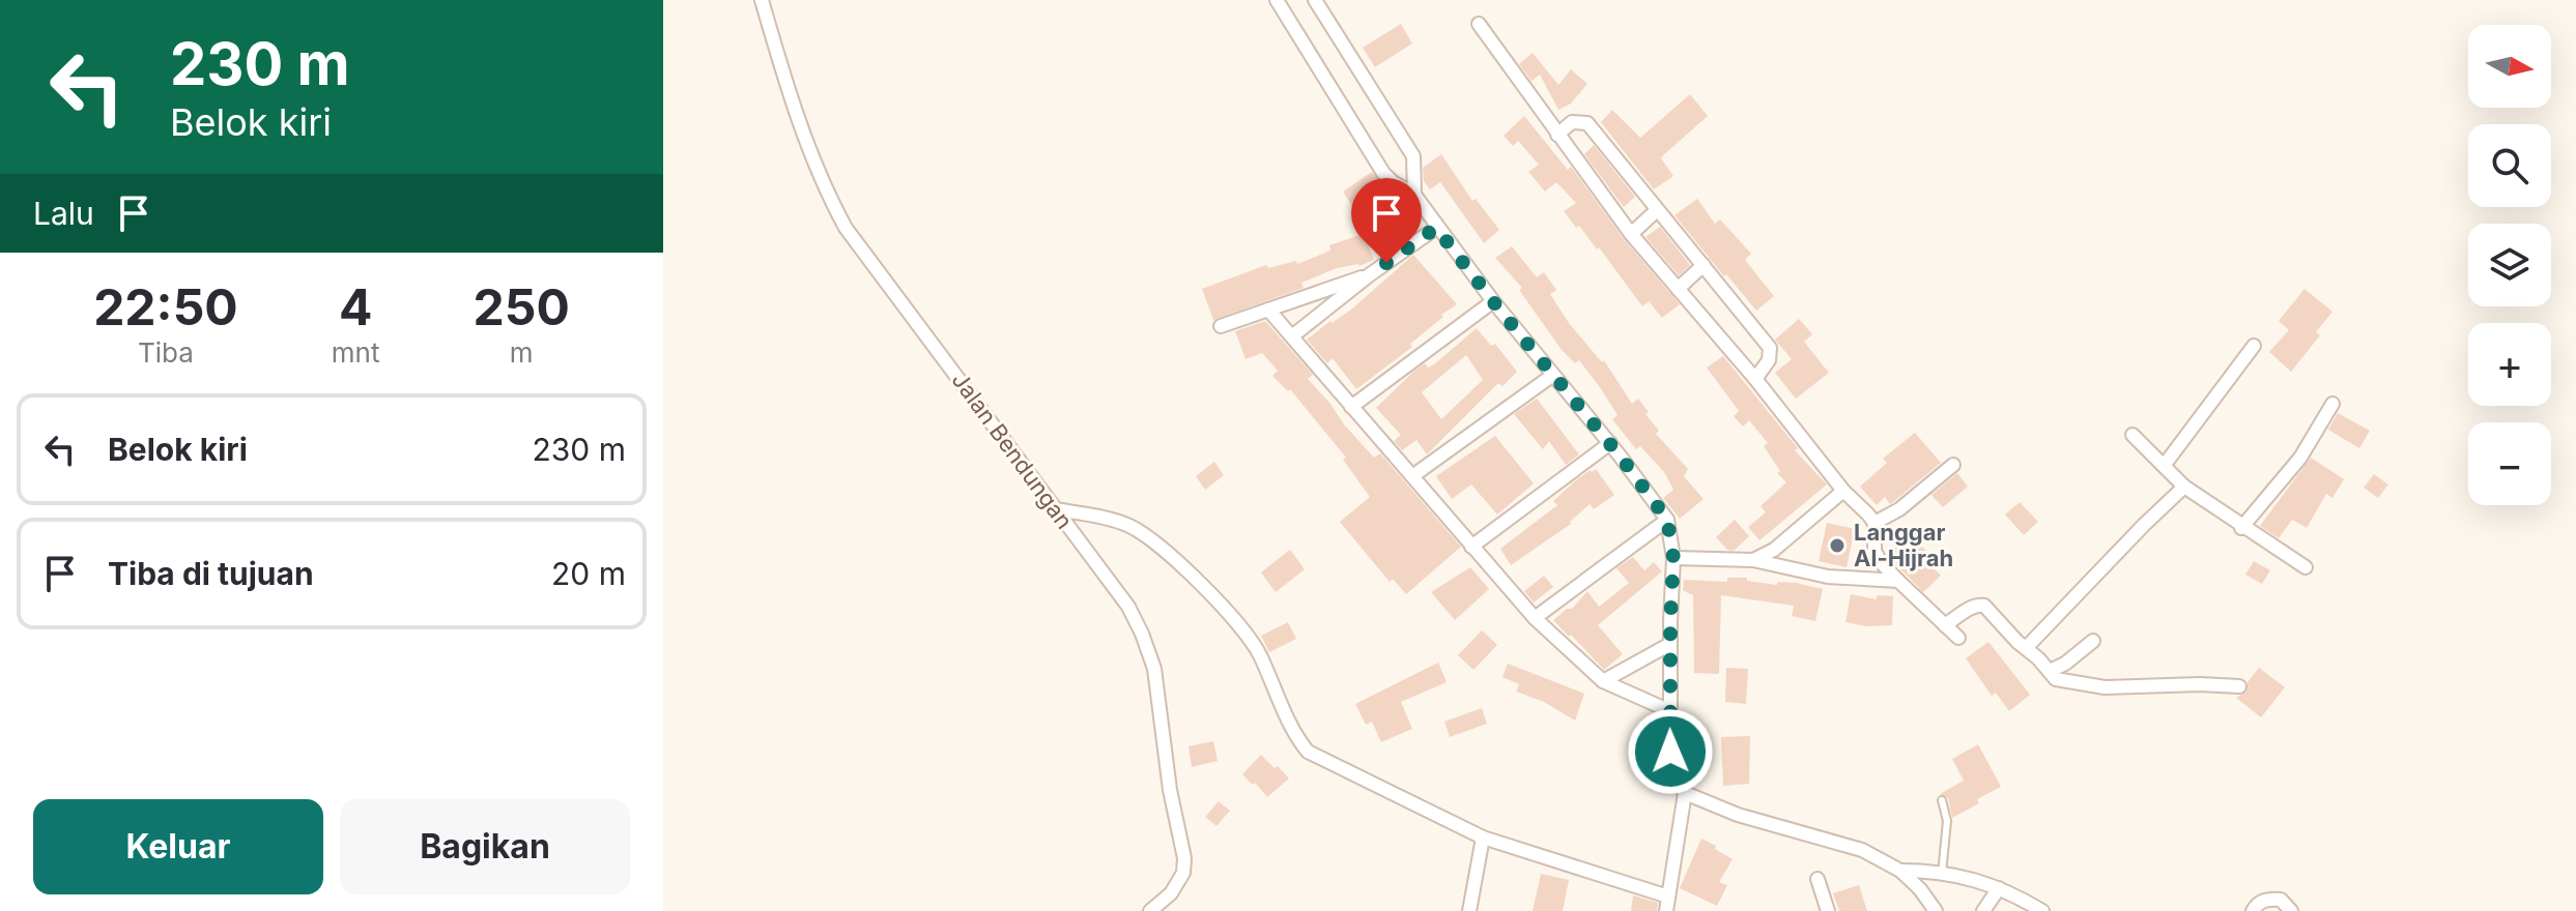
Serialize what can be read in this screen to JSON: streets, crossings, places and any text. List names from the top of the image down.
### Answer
{
  "streets": {
    "street": ["Jalan Bendungan"]
  },
  "places": ["Langgar Al-Hijrah"],
  "north": "right",
  "page": {
    "turn": ["230 m", "Belok kiri"],
    "map_buttons": ["+", "−"],
    "then": "Lalu",
    "eta": [
      "22:50",
      "Tiba",
      "4",
      "mnt",
      "250",
      "m"
    ],
    "list": [
      {
        "name": "Belok kiri",
        "value": "230 m"
      },
      {
        "name": "Tiba di tujuan",
        "value": "20 m"
      }
    ],
    "buttons": ["Keluar", "Bagikan"]
  }
}
